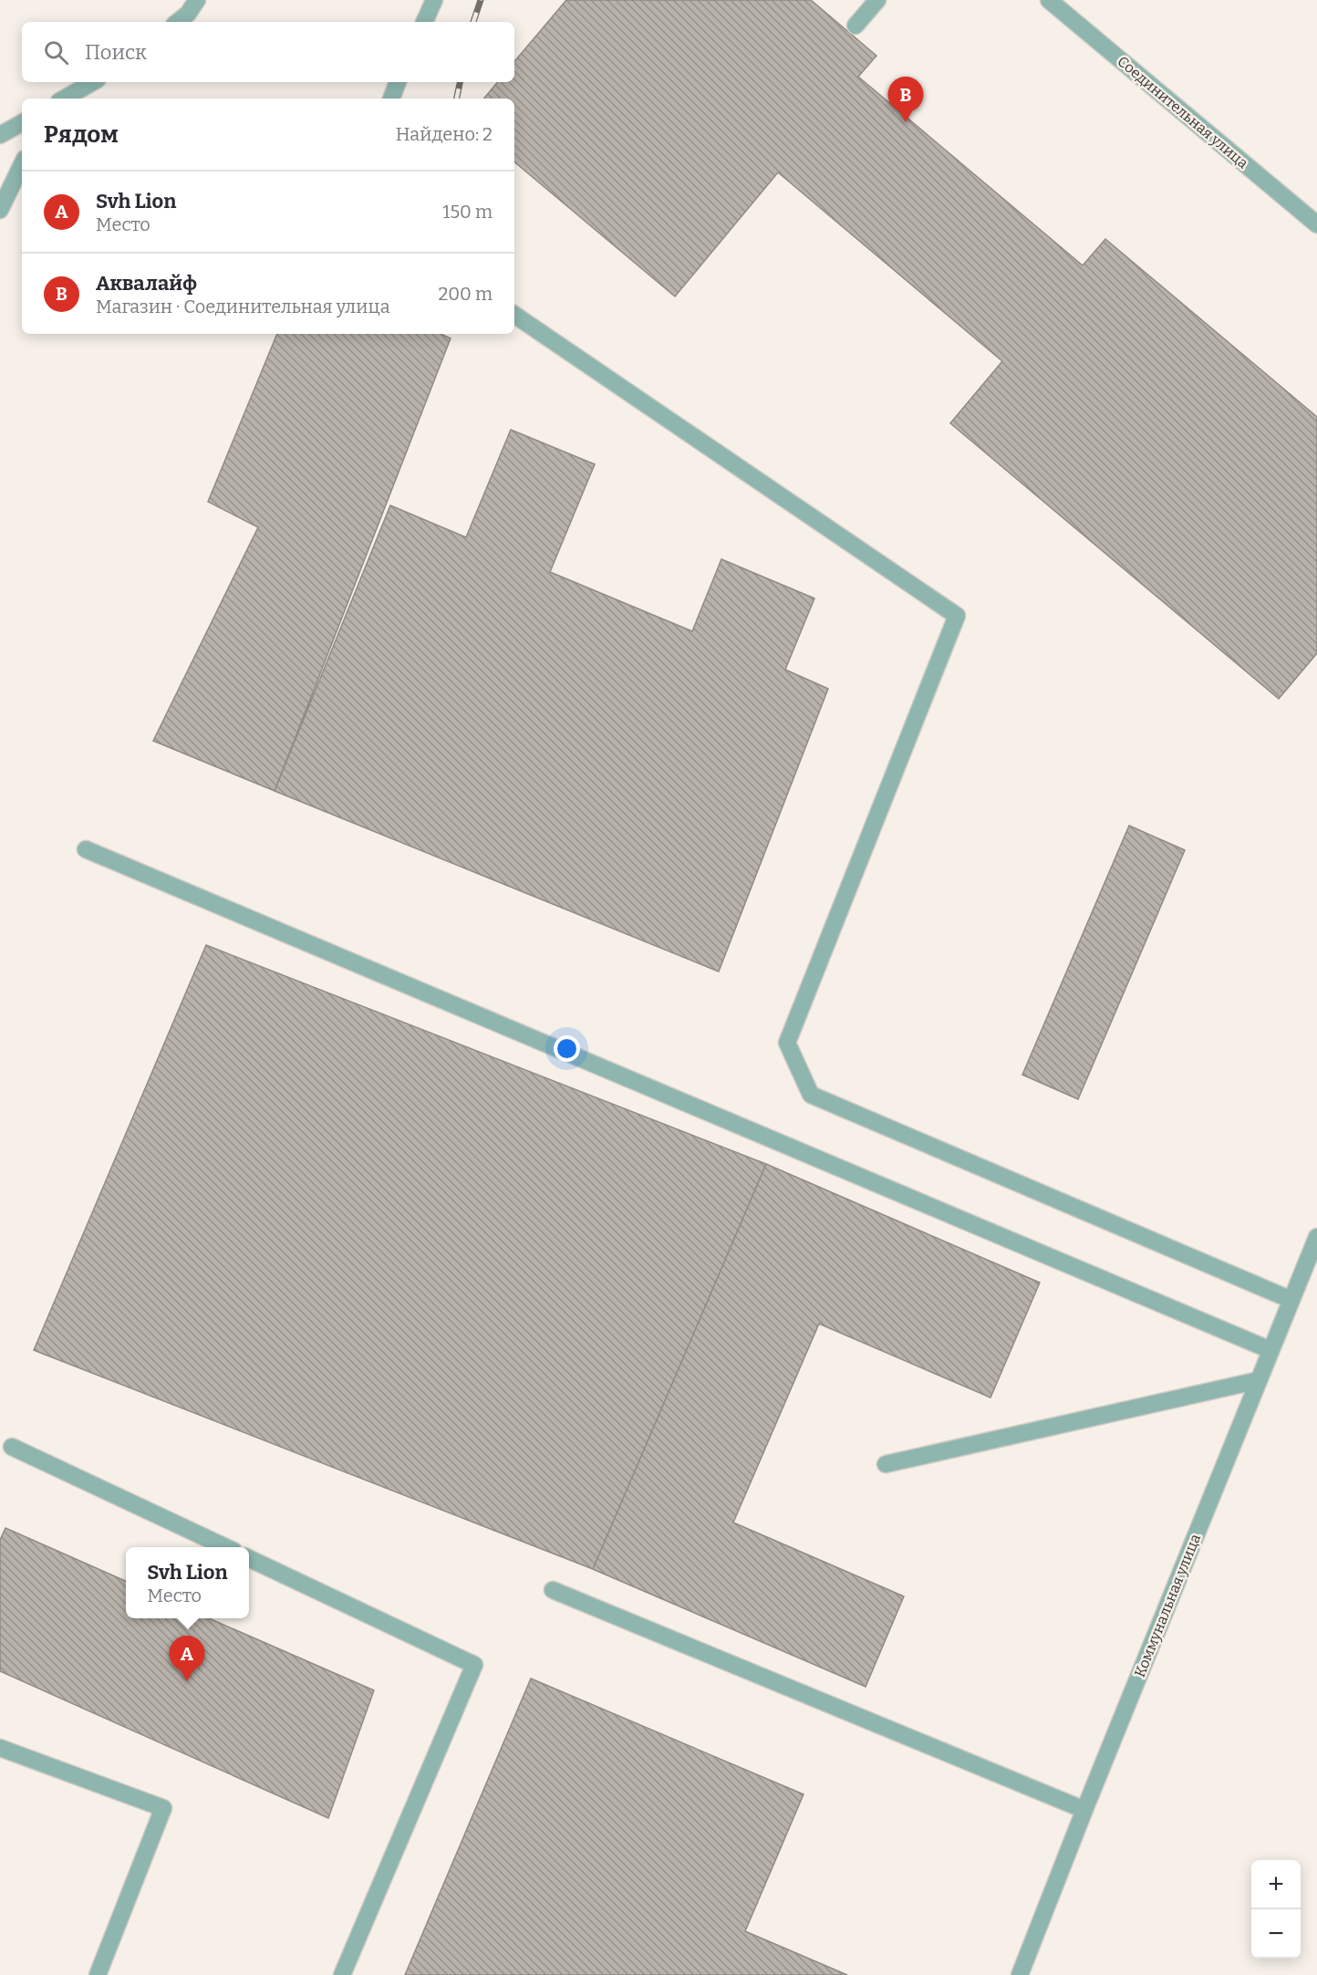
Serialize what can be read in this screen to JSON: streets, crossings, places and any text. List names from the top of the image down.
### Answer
{
  "streets": {
    "street": ["Соединительная улица", "Коммунальная улица"]
  },
  "page": {
    "search": "Поиск",
    "pins": ["B", "A"],
    "heading": ["Рядом", "Найдено: 2"],
    "list": [
      {
        "mark": "A",
        "name": "Svh Lion",
        "note": "Место",
        "value": "150 m"
      },
      {
        "mark": "B",
        "name": "Аквалайф",
        "note": "Магазин · Соединительная улица",
        "value": "200 m"
      }
    ],
    "popup": ["Svh Lion", "Место"],
    "map_buttons": ["+", "−"]
  }
}
